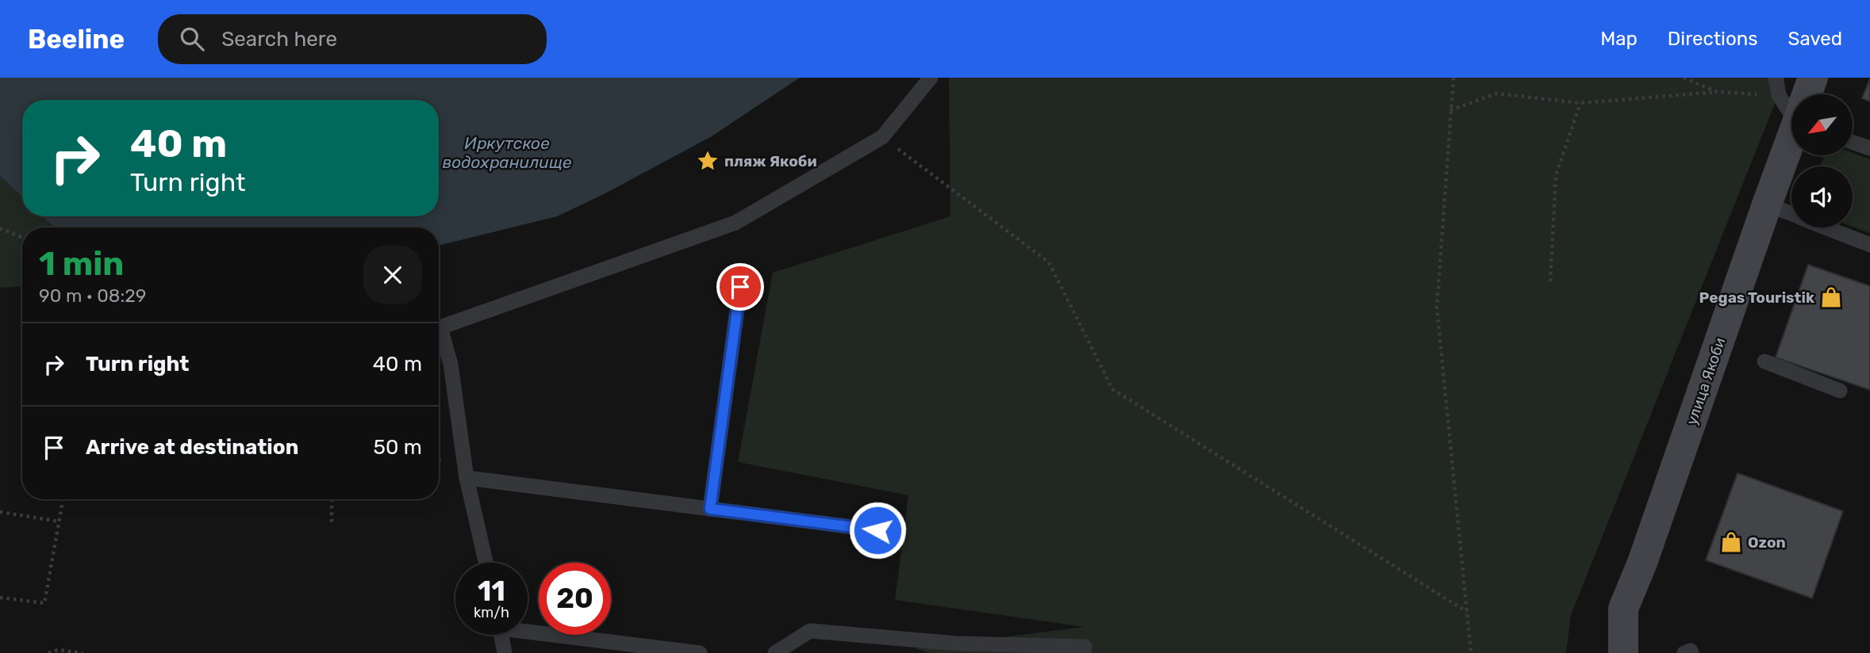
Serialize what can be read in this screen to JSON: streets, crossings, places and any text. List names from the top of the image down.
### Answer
{
  "streets": {
    "street": ["улица Якоби"]
  },
  "water": ["Иркутское водохранилище"],
  "places": {
    "place": ["пляж Якоби"],
    "shop": ["Pegas Touristik", "Ozon"]
  },
  "north": "bottom left",
  "page": {
    "header": "Beeline",
    "search": "Search here",
    "nav": ["Map", "Directions", "Saved"],
    "turn": ["40 m", "Turn right"],
    "heading": ["1 min", "90 m · 08:29"],
    "list": [
      {
        "name": "Turn right",
        "value": "40 m"
      },
      {
        "name": "Arrive at destination",
        "value": "50 m"
      }
    ],
    "speed": "11 km/h",
    "limit": "20"
  }
}
